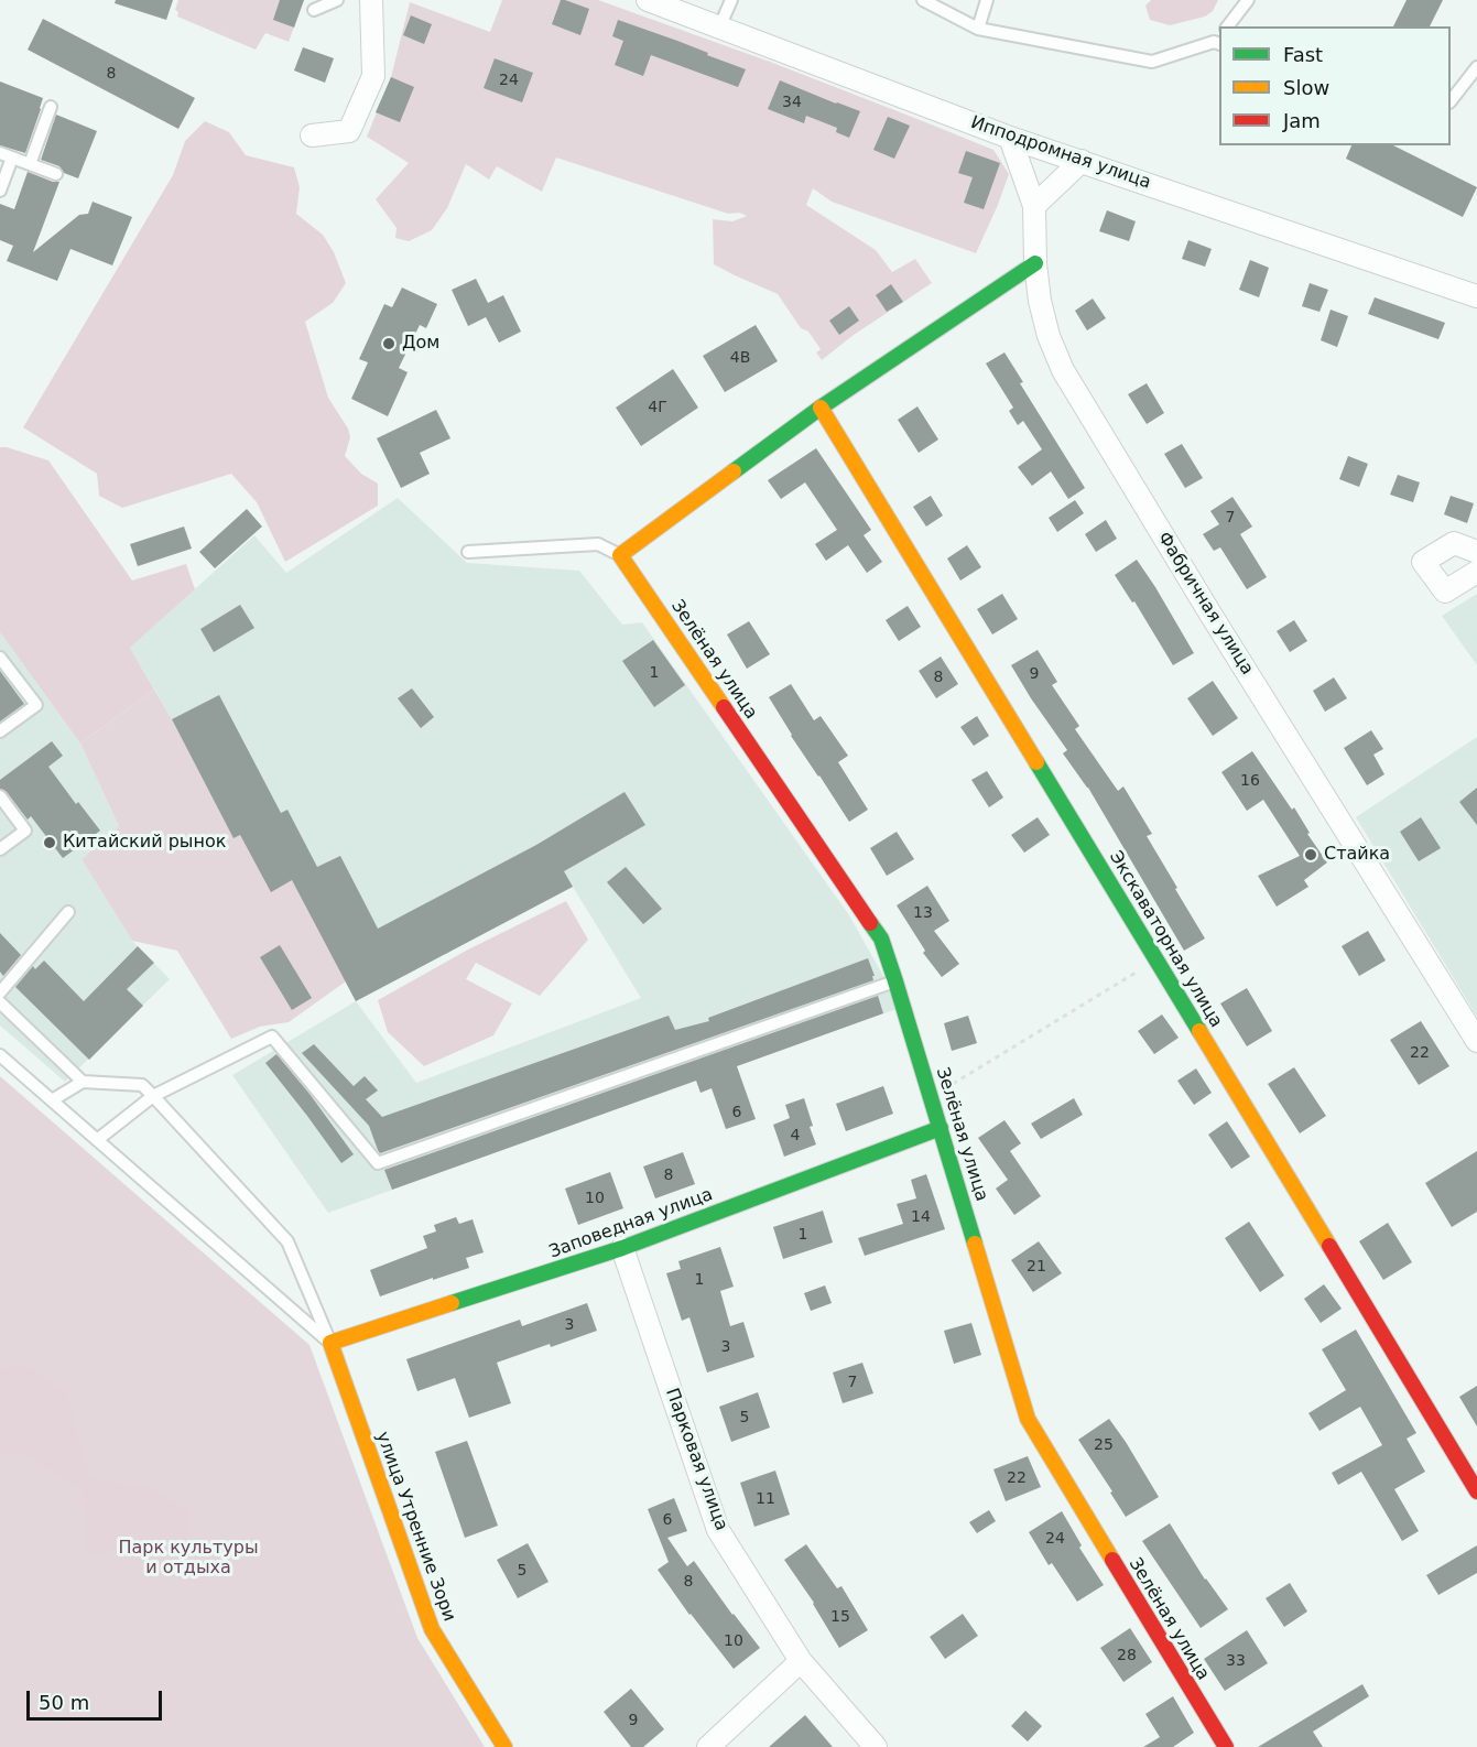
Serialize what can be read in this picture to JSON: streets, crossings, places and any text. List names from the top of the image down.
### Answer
{
  "streets": {
    "street": [
      "Ипподромная улица",
      "Фабричная улица",
      "Зелёная улица",
      "Экскаваторная улица",
      "Заповедная улица",
      "Парковая улица",
      "улица Утренние Зори"
    ]
  },
  "crossings": [
    ["Ипподромная улица", "Фабричная улица"],
    ["Зелёная улица", "Заповедная улица"],
    ["Заповедная улица", "Парковая улица"],
    ["Заповедная улица", "улица Утренние Зори"]
  ],
  "parks": ["Парк культуры и отдыха"],
  "places": ["Дом", "Китайский рынок", "Стайка"],
  "house_numbers": [
    "8",
    "24",
    "34",
    "4В",
    "4Г",
    "7",
    "1",
    "9",
    "8",
    "16",
    "13",
    "22",
    "6",
    "4",
    "8",
    "10",
    "14",
    "1",
    "21",
    "1",
    "3",
    "3",
    "7",
    "5",
    "25",
    "22",
    "11",
    "6",
    "24",
    "5",
    "8",
    "15",
    "10",
    "28",
    "33",
    "9"
  ],
  "legend": ["Fast", "Slow", "Jam"],
  "scale_bar": "50 m"
}
